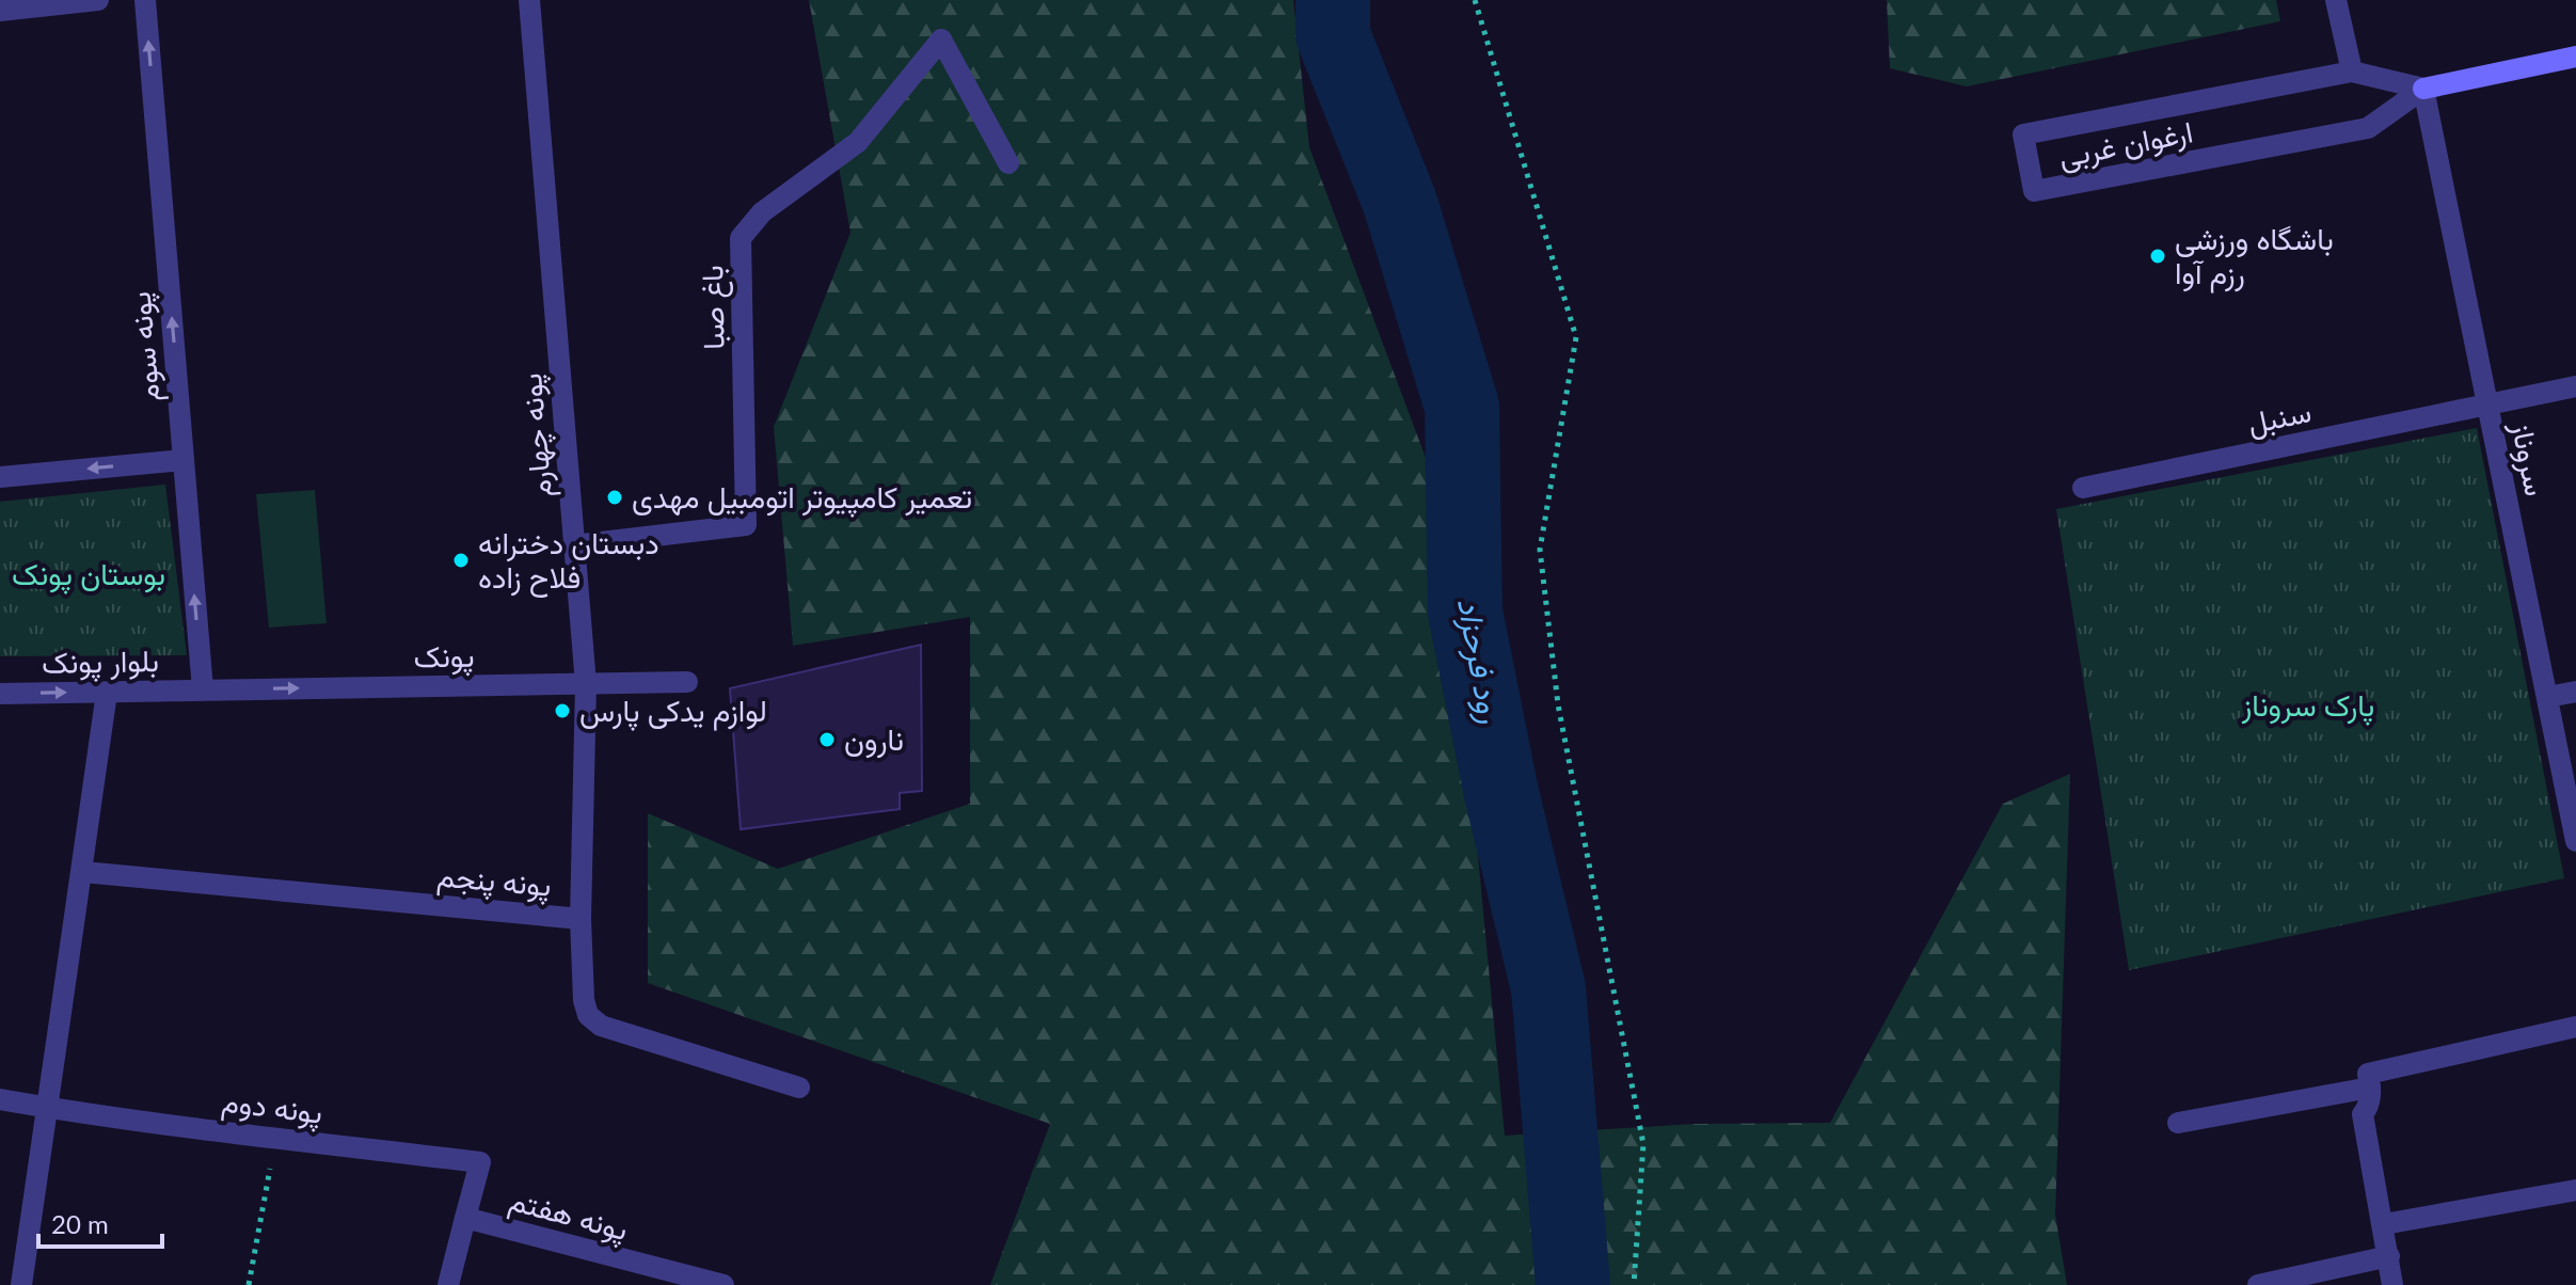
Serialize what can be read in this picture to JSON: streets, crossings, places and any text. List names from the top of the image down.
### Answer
{
  "streets": {
    "street": [
      "ارغوان غربی",
      "باغ صبا",
      "پونه سوم",
      "سنبل",
      "پونه چهارم",
      "سروناز",
      "پونک",
      "بلوار پونک",
      "پونه پنجم",
      "پونه دوم",
      "پونه هفتم"
    ]
  },
  "crossings": [
    ["ارغوان غربی", "سروناز"],
    ["باغ صبا", "پونه چهارم"],
    ["پونه سوم", "پونک"],
    ["پونه سوم", "بلوار پونک"],
    ["سنبل", "سروناز"],
    ["پونه چهارم", "پونک"],
    ["پونه چهارم", "پونه پنجم"],
    ["پونک", "بلوار پونک"],
    ["پونه دوم", "پونه هفتم"]
  ],
  "one_way": ["پونه سوم", "پونک", "بلوار پونک"],
  "water": ["رود فرحزاد"],
  "parks": ["بوستان پونک", "پارک سروناز"],
  "places": [
    "باشگاه ورزشی رزم آوا",
    "تعمیر کامپیوتر اتومبیل مهدی",
    "دبستان دخترانه فلاح زاده",
    "لوازم یدکی پارس",
    "نارون"
  ],
  "scale_bar": "20 m"
}
